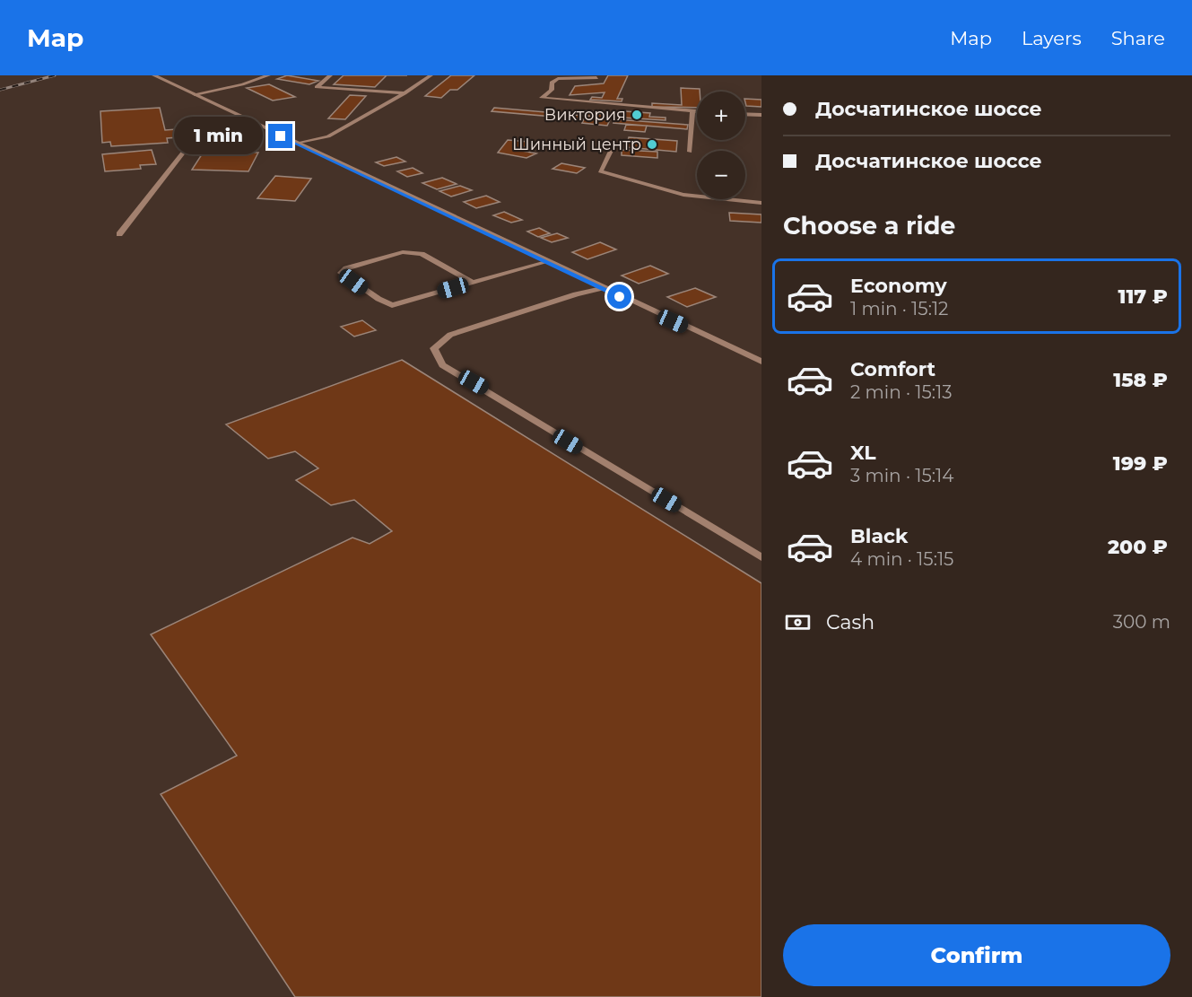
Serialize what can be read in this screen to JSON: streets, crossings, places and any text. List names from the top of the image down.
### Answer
{
  "places": ["Виктория", "Шинный центр"],
  "page": {
    "header": "Map",
    "nav": ["Map", "Layers", "Share"],
    "banner": ["Досчатинское шоссе", "Досчатинское шоссе"],
    "map_buttons": ["+", "−"],
    "bubble": "1 min",
    "heading": "Choose a ride",
    "list": [
      {
        "name": "Economy",
        "note": "1 min · 15:12",
        "value": "117 ₽"
      },
      {
        "name": "Comfort",
        "note": "2 min · 15:13",
        "value": "158 ₽"
      },
      {
        "name": "XL",
        "note": "3 min · 15:14",
        "value": "199 ₽"
      },
      {
        "name": "Black",
        "note": "4 min · 15:15",
        "value": "200 ₽"
      }
    ],
    "pay": ["Cash", "300 m"],
    "buttons": "Confirm"
  }
}
